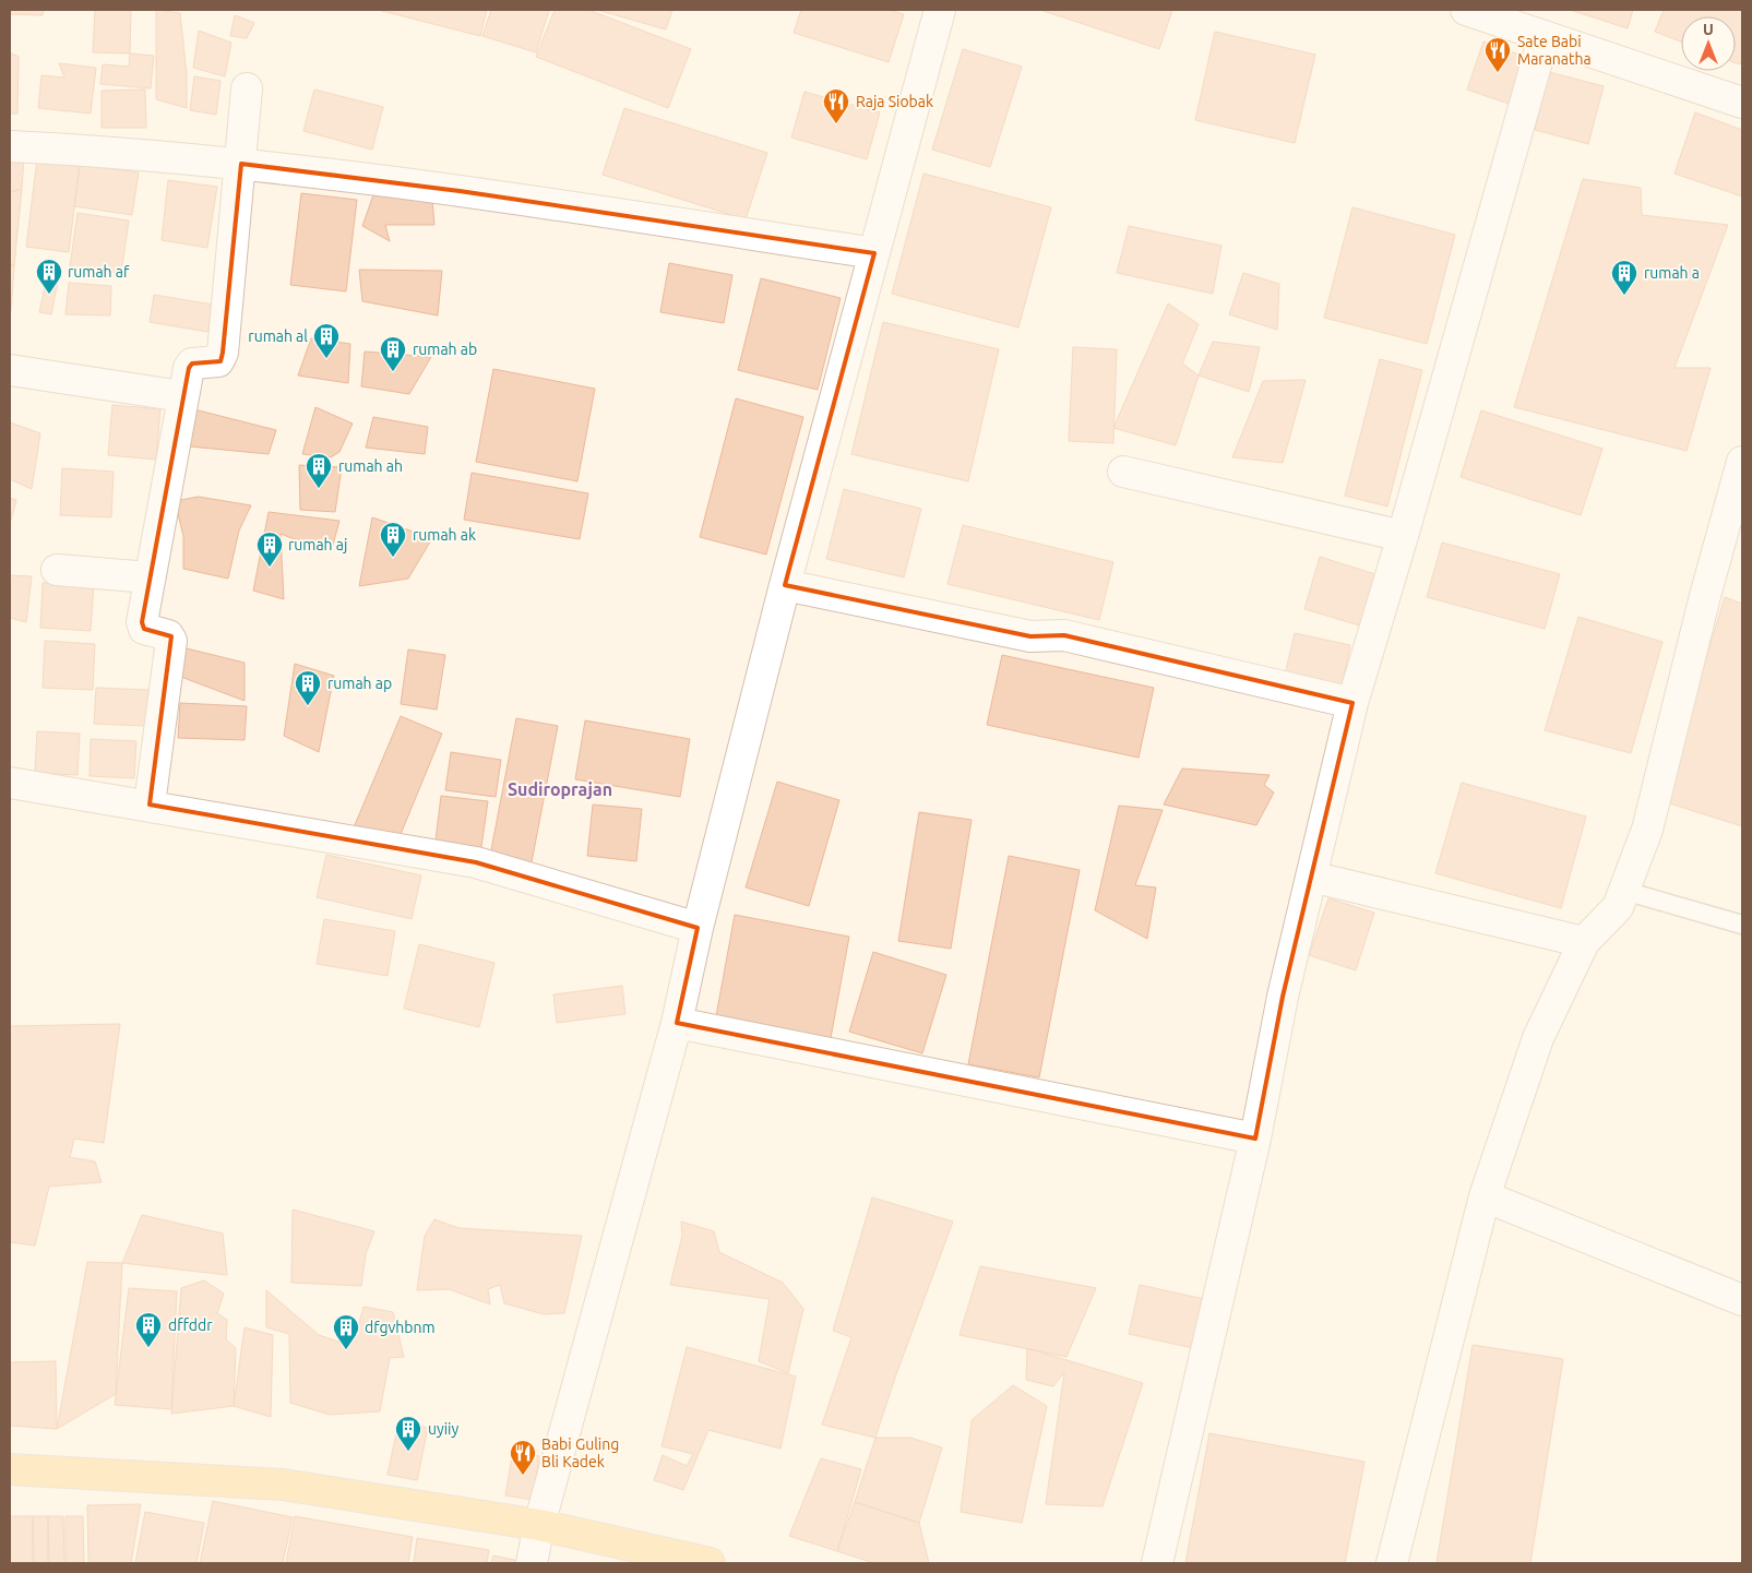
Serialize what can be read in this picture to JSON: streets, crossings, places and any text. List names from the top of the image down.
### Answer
{
  "districts": ["Sudiroprajan"],
  "places": {
    "restaurant": ["Sate Babi Maranatha", "Raja Siobak", "Babi Guling Bli Kadek"],
    "building": [
      "rumah af",
      "rumah a",
      "rumah al",
      "rumah ab",
      "rumah ah",
      "rumah ak",
      "rumah aj",
      "rumah ap",
      "dffddr",
      "dfgvhbnm",
      "uyiiy"
    ]
  },
  "north": "top"
}
